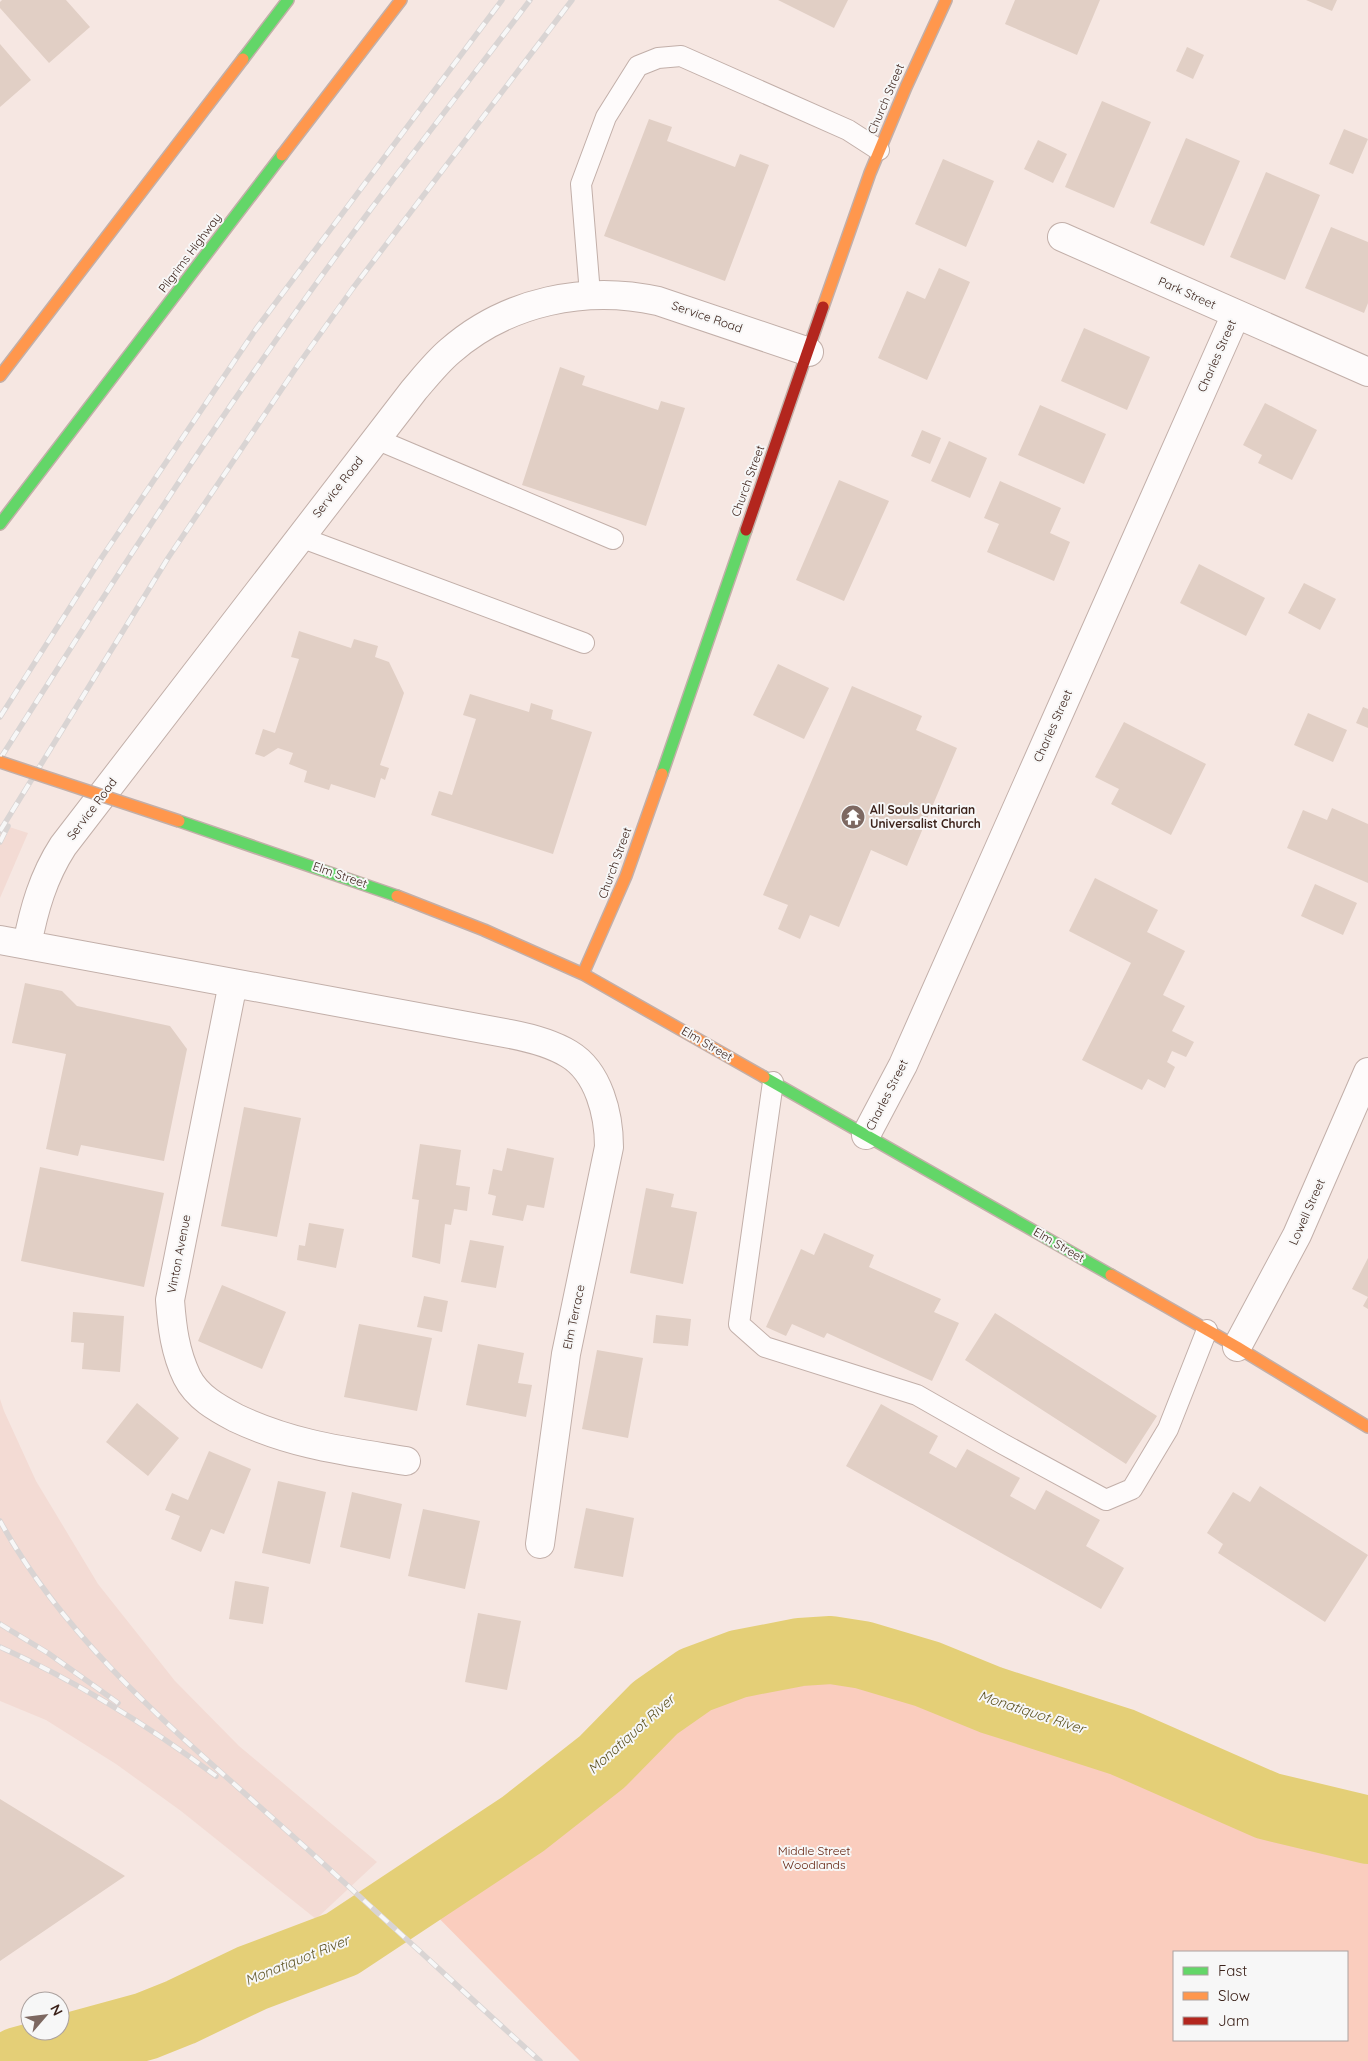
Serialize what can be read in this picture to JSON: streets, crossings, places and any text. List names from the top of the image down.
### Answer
{
  "streets": {
    "main road": ["Church Street", "Pilgrims Highway", "Elm Street"],
    "street": [
      "Park Street",
      "Service Road",
      "Charles Street",
      "Lowell Street",
      "Vinton Avenue",
      "Elm Terrace"
    ]
  },
  "crossings": [
    ["Church Street", "Service Road"],
    ["Church Street", "Elm Street"],
    ["Park Street", "Charles Street"],
    ["Charles Street", "Elm Street"],
    ["Elm Street", "Lowell Street"],
    ["Vinton Avenue", "Elm Terrace"]
  ],
  "water": ["Monatiquot River"],
  "parks": ["Middle Street Woodlands"],
  "places": {
    "temple": ["All Souls Unitarian Universalist Church"]
  },
  "legend": ["Fast", "Slow", "Jam"],
  "north": "top right"
}
